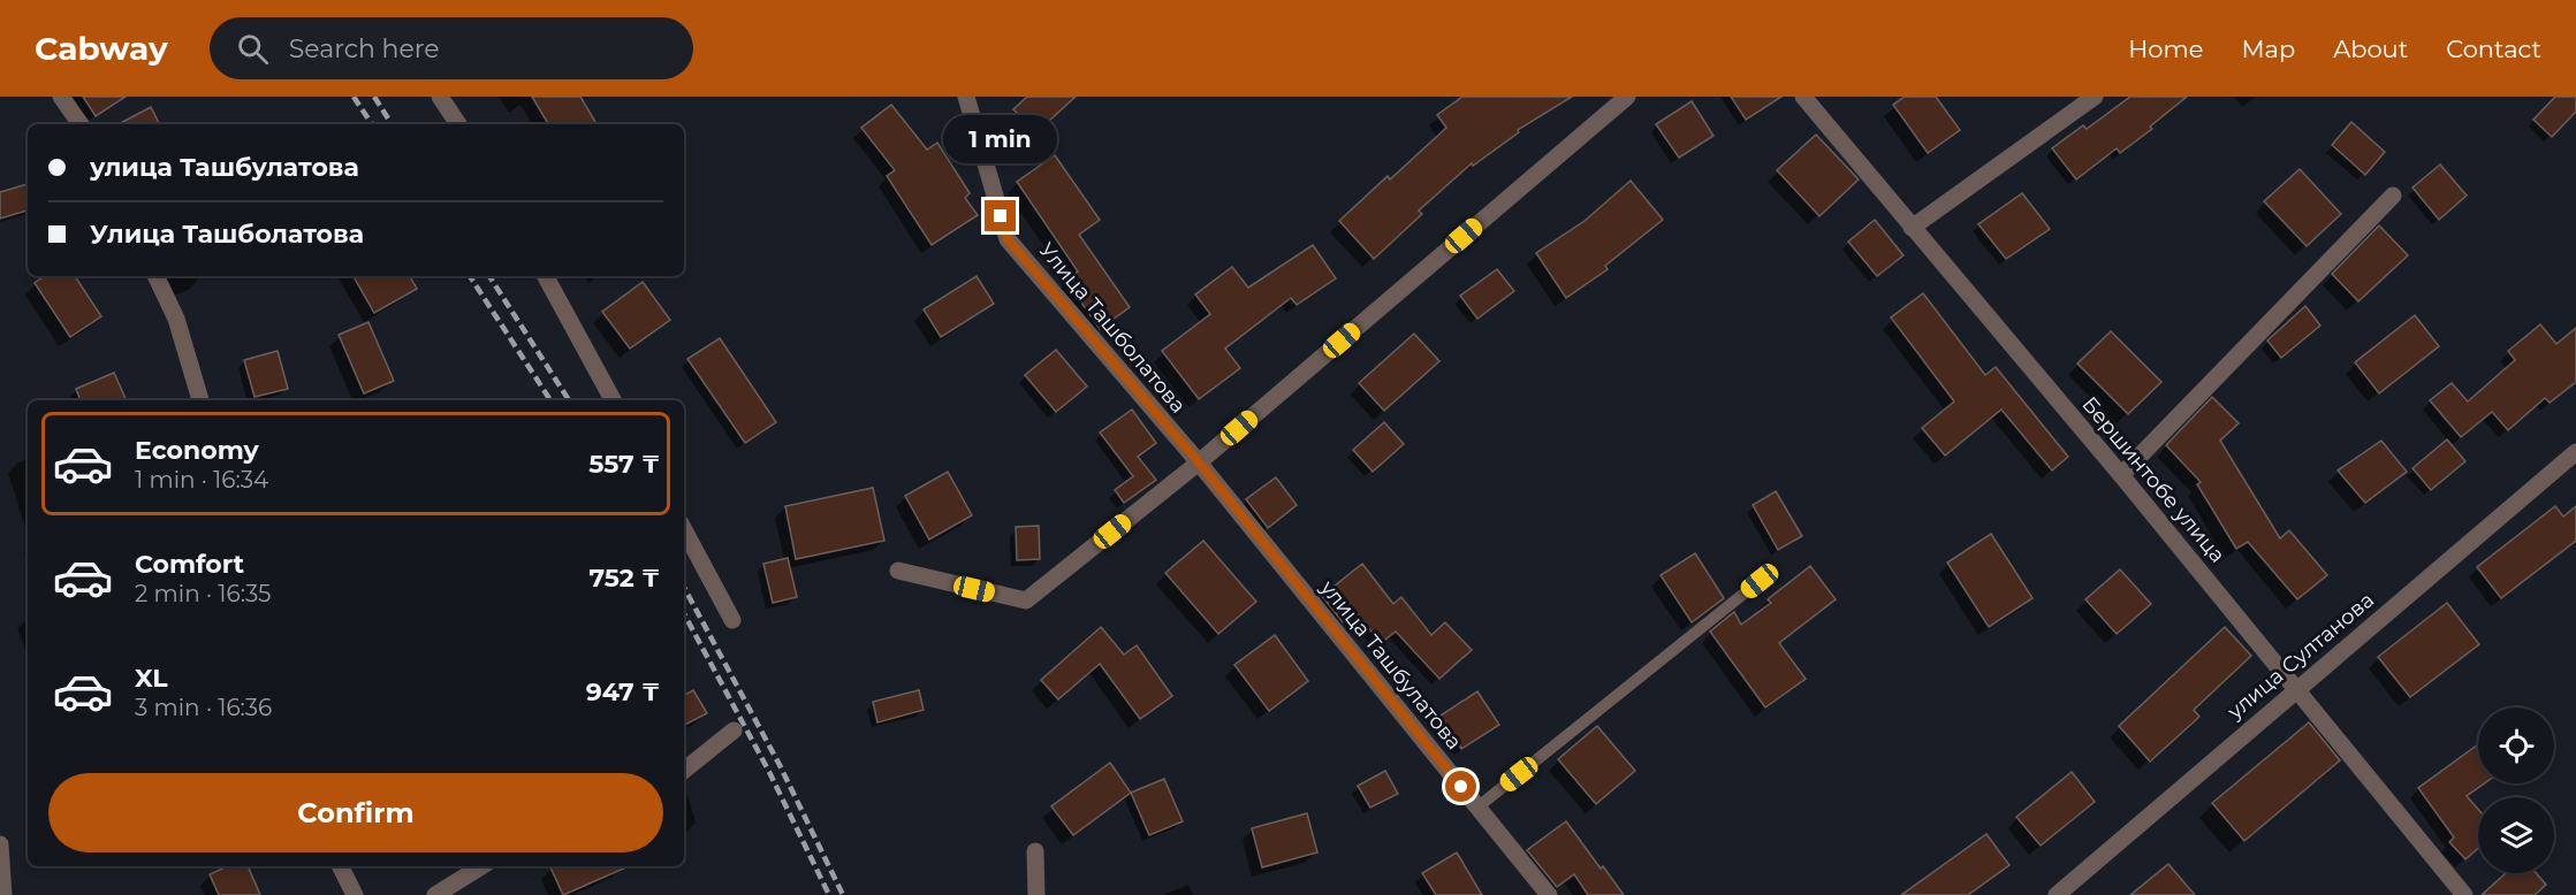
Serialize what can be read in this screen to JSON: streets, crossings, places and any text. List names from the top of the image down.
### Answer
{
  "streets": {
    "street": [
      "Улица Ташболатова",
      "Бершинтобе улица",
      "улица Султанова",
      "улица Ташбулатова"
    ]
  },
  "crossings": [
    ["Улица Ташболатова", "улица Ташбулатова"],
    ["Бершинтобе улица", "улица Султанова"]
  ],
  "page": {
    "header": "Cabway",
    "search": "Search here",
    "nav": [
      "Home",
      "Map",
      "About",
      "Contact"
    ],
    "bubble": "1 min",
    "banner": ["улица Ташбулатова", "Улица Ташболатова"],
    "list": [
      {
        "name": "Economy",
        "note": "1 min · 16:34",
        "value": "557 ₸"
      },
      {
        "name": "Comfort",
        "note": "2 min · 16:35",
        "value": "752 ₸"
      },
      {
        "name": "XL",
        "note": "3 min · 16:36",
        "value": "947 ₸"
      }
    ],
    "buttons": "Confirm"
  }
}
